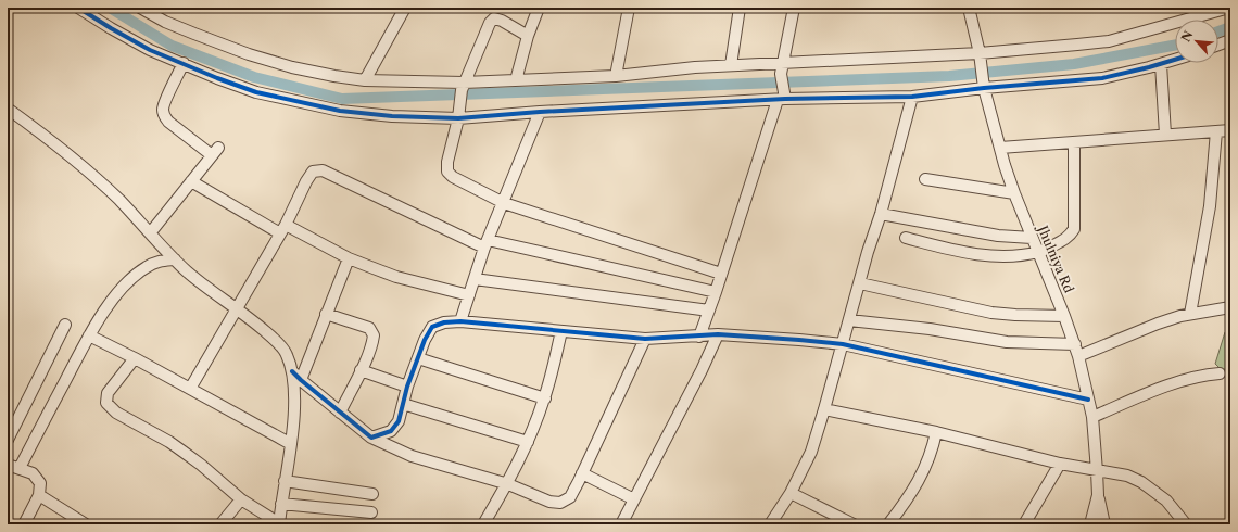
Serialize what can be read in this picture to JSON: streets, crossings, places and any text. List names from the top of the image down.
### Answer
{
  "streets": {
    "street": ["Jhulniya Rd"]
  },
  "north": "top left"
}
